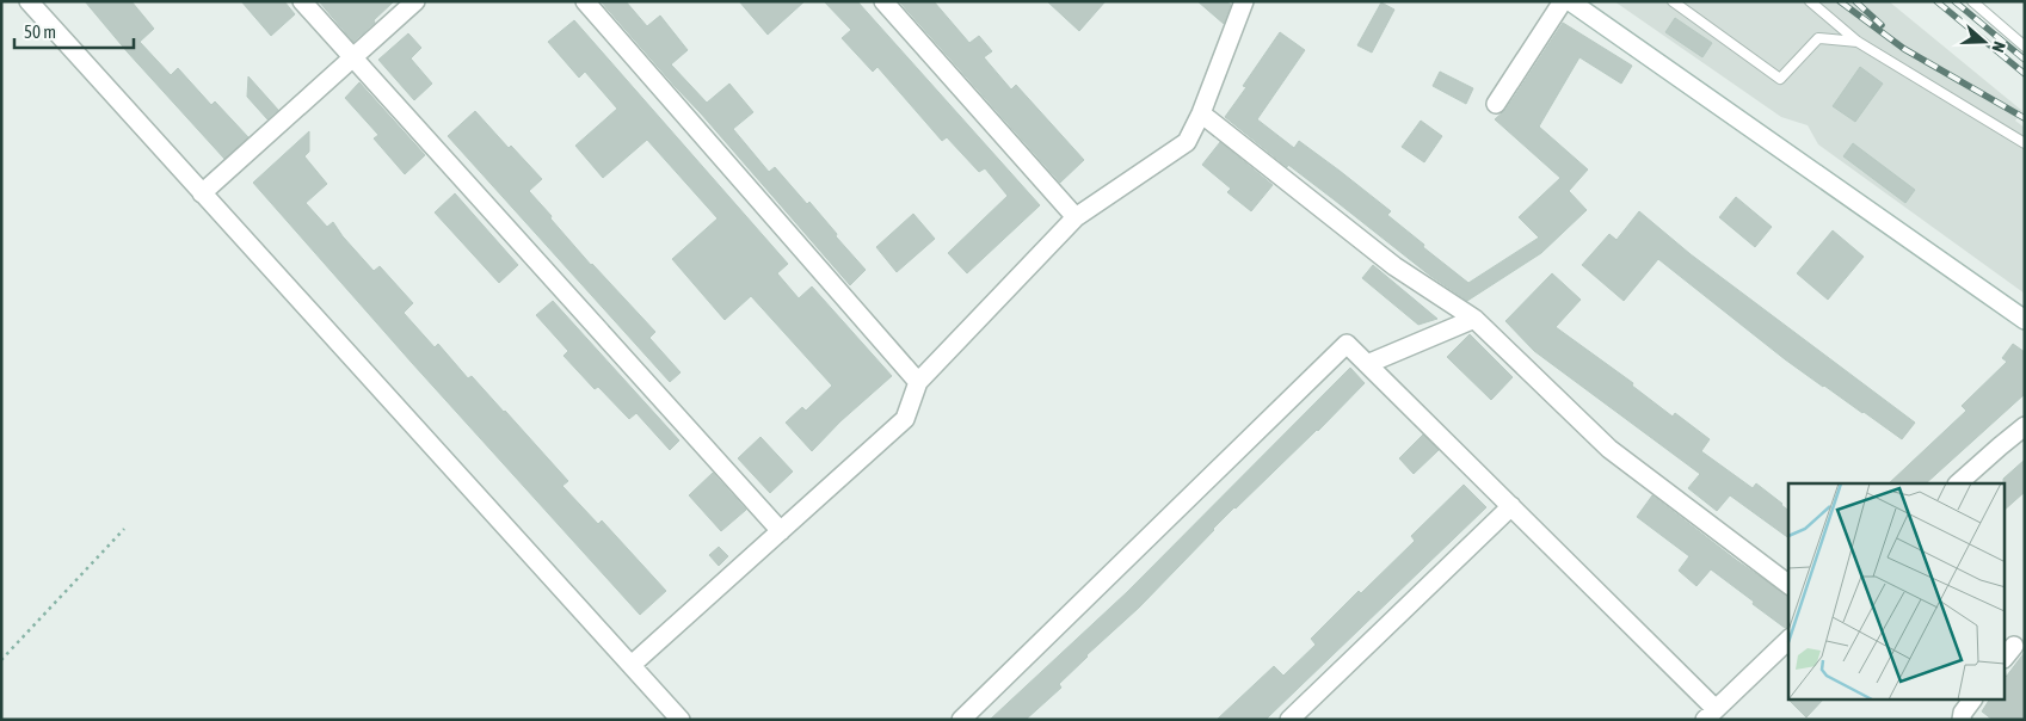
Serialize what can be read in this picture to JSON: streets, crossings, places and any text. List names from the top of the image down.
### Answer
{
  "scale_bar": "50 m",
  "north": "right"
}
